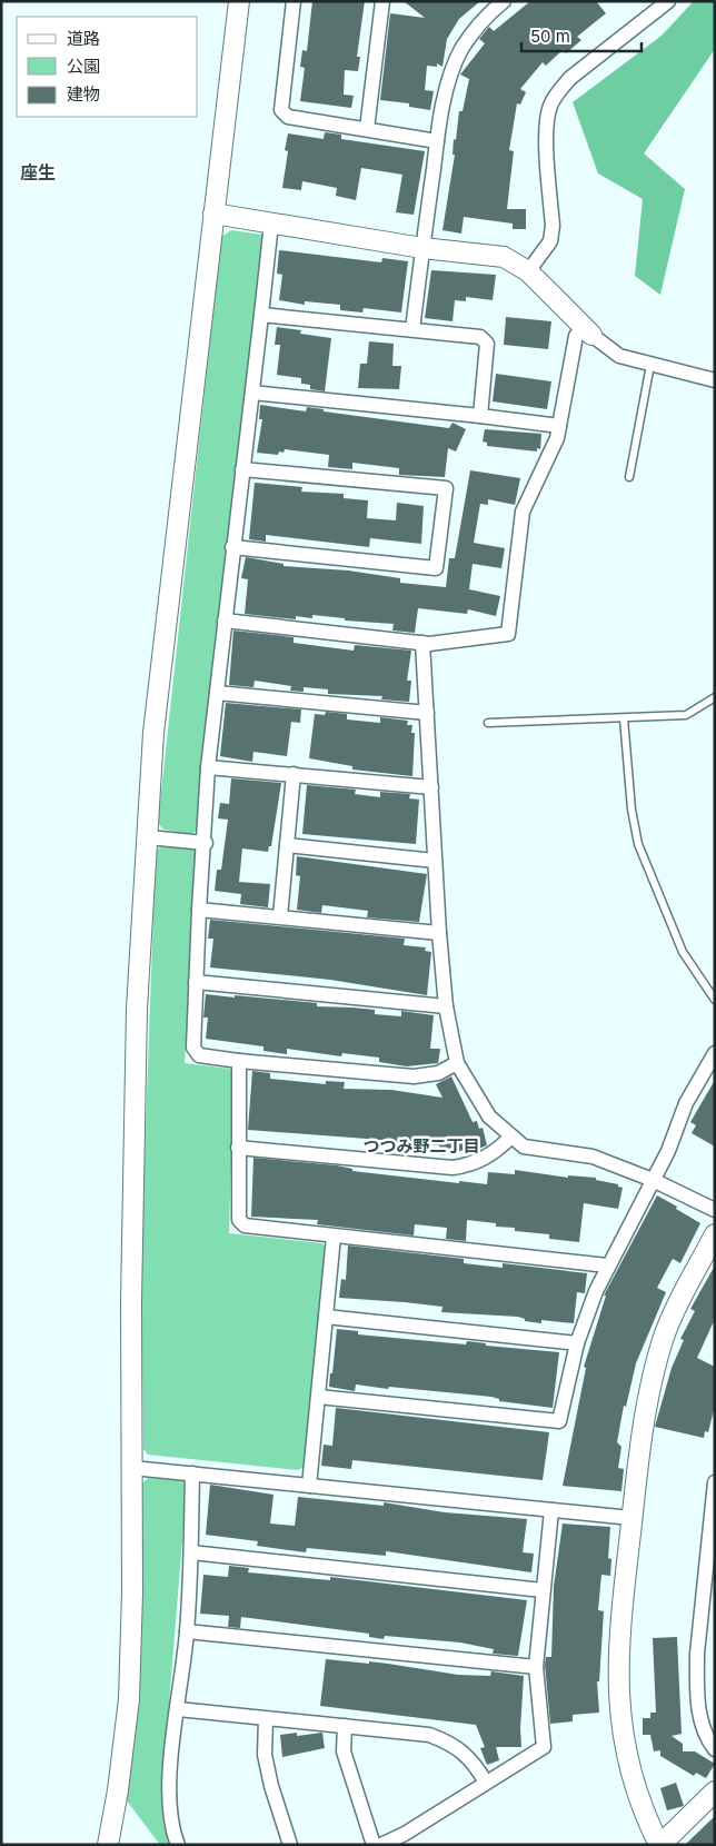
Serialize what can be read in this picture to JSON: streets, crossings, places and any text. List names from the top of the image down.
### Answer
{
  "districts": ["座生", "つつみ野二丁目"],
  "legend": ["道路", "公園", "建物"],
  "scale_bar": "50 m"
}
